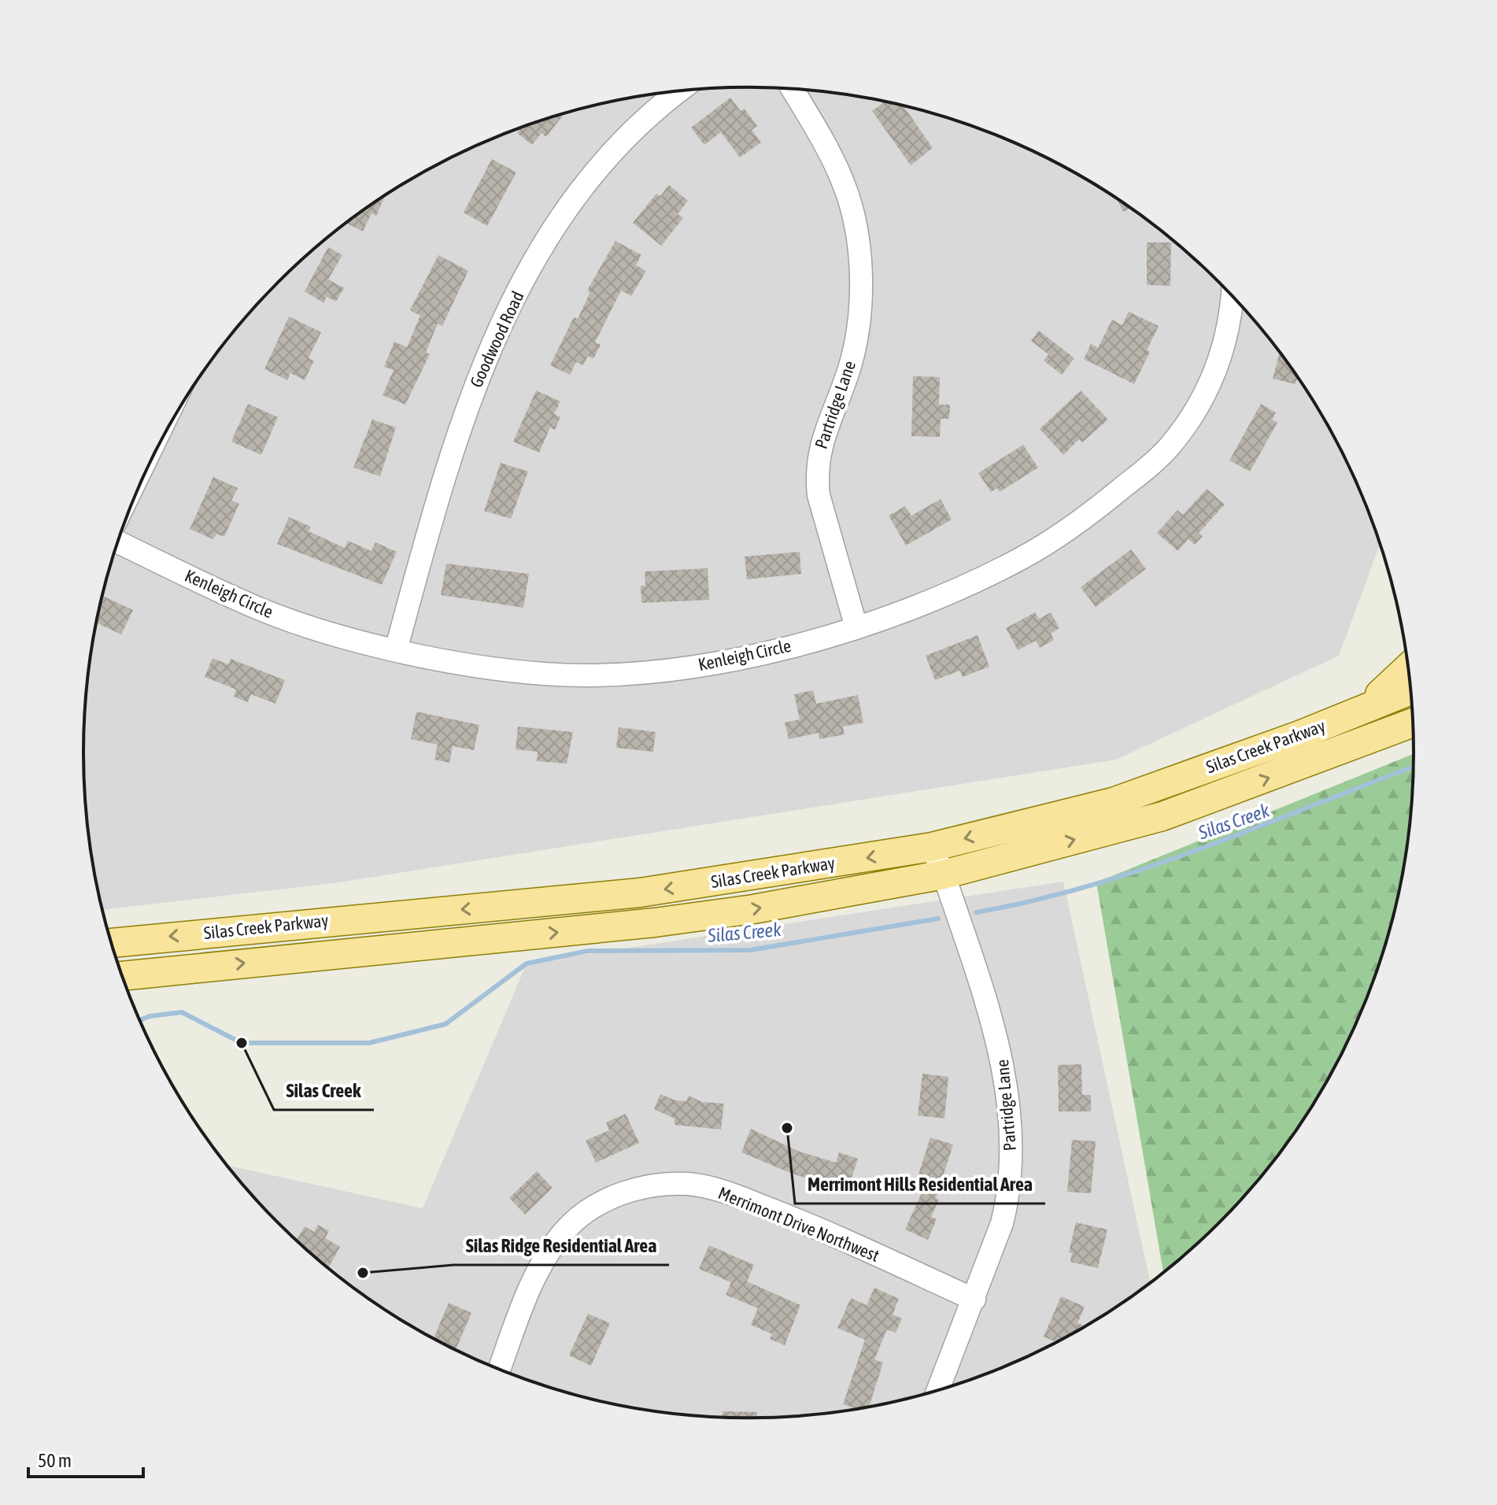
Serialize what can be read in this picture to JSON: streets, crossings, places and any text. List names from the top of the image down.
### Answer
{
  "streets": {
    "main road": ["Silas Creek Parkway"],
    "street": [
      "Goodwood Road",
      "Partridge Lane",
      "Kenleigh Circle",
      "Merrimont Drive Northwest"
    ]
  },
  "crossings": [
    ["Goodwood Road", "Kenleigh Circle"],
    ["Partridge Lane", "Kenleigh Circle"],
    ["Partridge Lane", "Silas Creek Parkway"],
    ["Partridge Lane", "Merrimont Drive Northwest"]
  ],
  "water": ["Silas Creek"],
  "places": ["Silas Creek", "Merrimont Hills Residential Area", "Silas Ridge Residential Area"],
  "scale_bar": "50 m"
}
